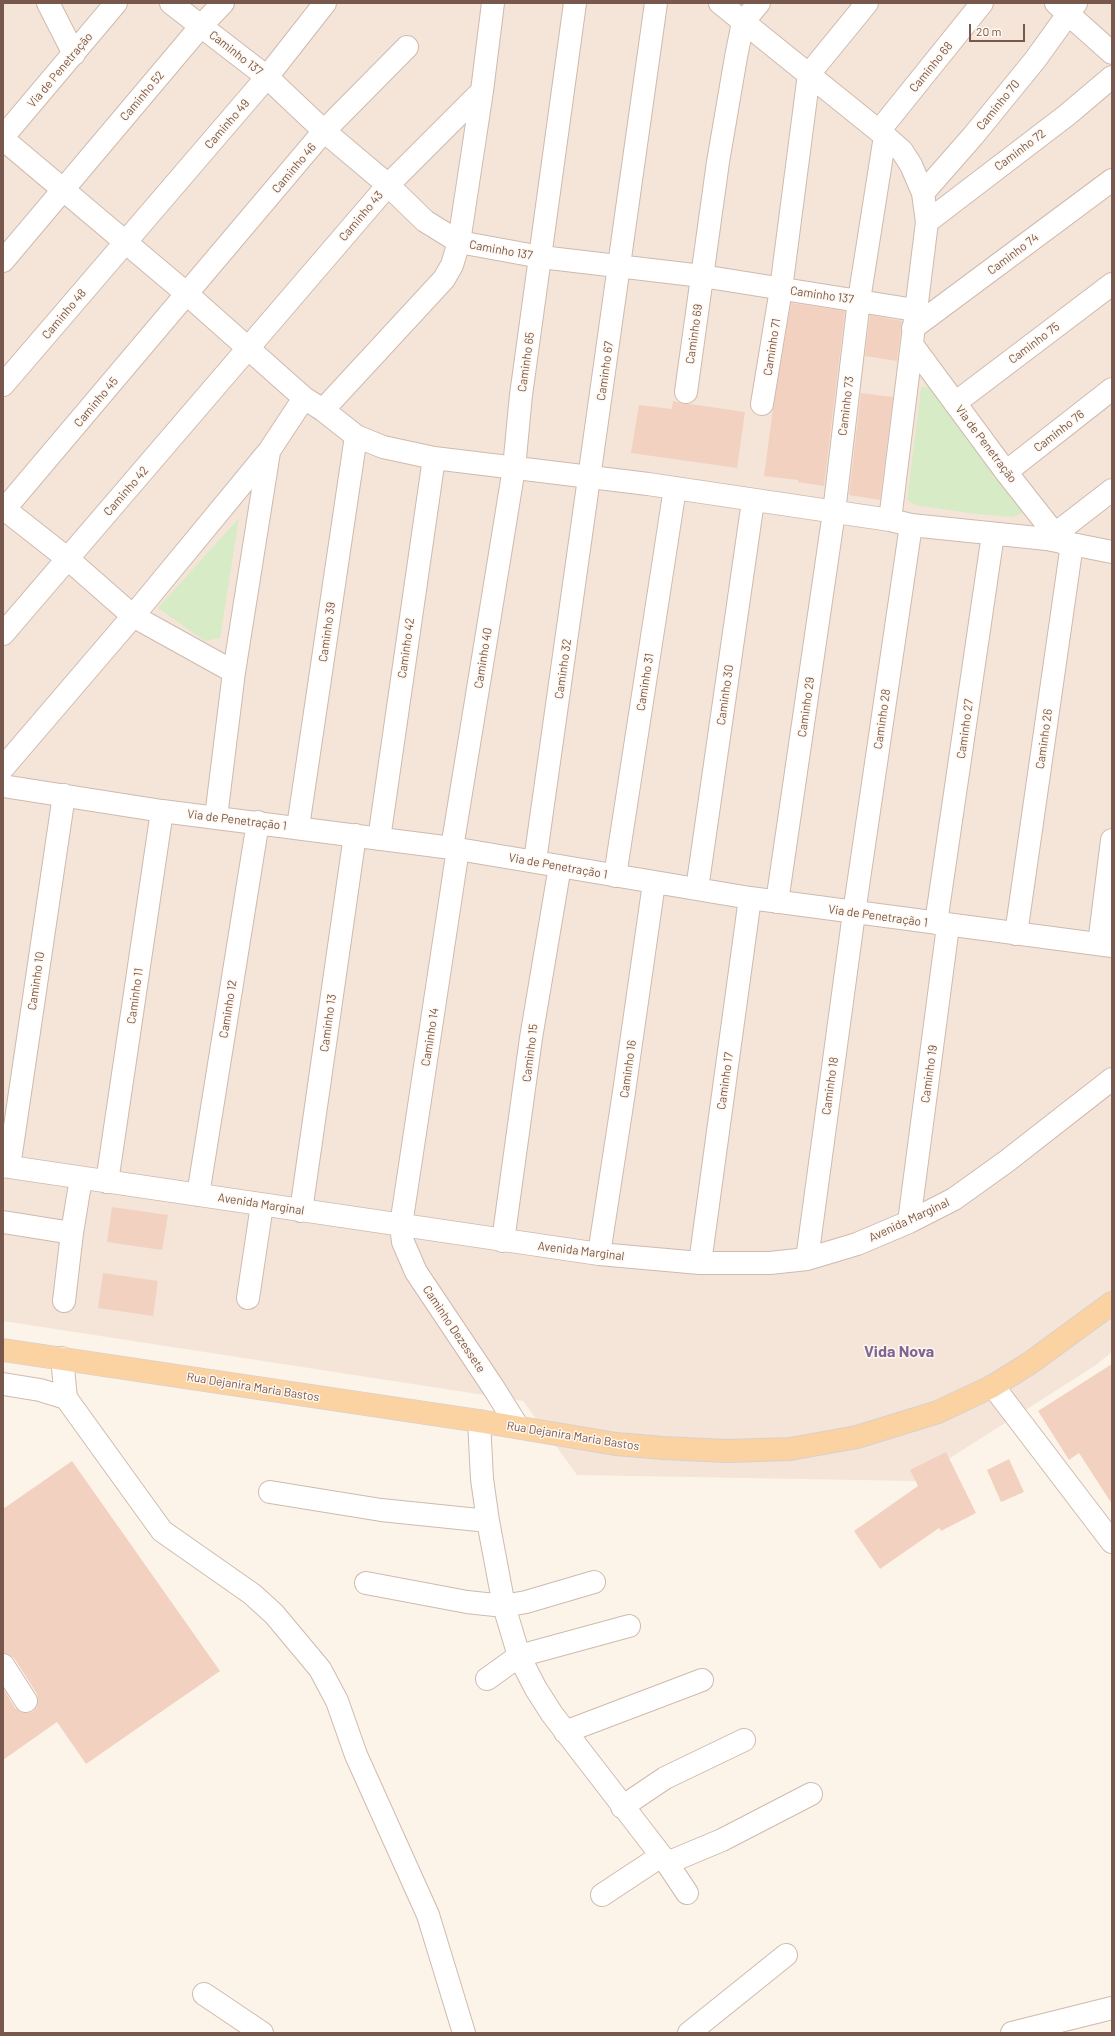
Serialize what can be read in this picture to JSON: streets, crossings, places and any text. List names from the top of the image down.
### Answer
{
  "streets": {
    "main road": ["Rua Dejanira Maria Bastos"],
    "street": [
      "Caminho 137",
      "Caminho 68",
      "Via de Penetração",
      "Caminho 52",
      "Caminho 70",
      "Caminho 49",
      "Caminho 72",
      "Caminho 46",
      "Caminho 43",
      "Caminho 74",
      "Caminho 48",
      "Caminho 69",
      "Caminho 75",
      "Caminho 71",
      "Caminho 65",
      "Caminho 67",
      "Caminho 45",
      "Caminho 73",
      "Caminho 76",
      "Caminho 42",
      "Caminho 39",
      "Caminho 40",
      "Caminho 32",
      "Caminho 31",
      "Caminho 30",
      "Caminho 29",
      "Caminho 28",
      "Caminho 27",
      "Caminho 26",
      "Via de Penetração 1",
      "Caminho 10",
      "Caminho 11",
      "Caminho 12",
      "Caminho 13",
      "Caminho 14",
      "Caminho 15",
      "Caminho 16",
      "Caminho 19",
      "Caminho 17",
      "Caminho 18",
      "Avenida Marginal",
      "Caminho Dezessete"
    ]
  },
  "crossings": [
    ["Caminho 137", "Via de Penetração"],
    ["Caminho 137", "Caminho 52"],
    ["Caminho 137", "Caminho 49"],
    ["Caminho 137", "Caminho 46"],
    ["Caminho 137", "Caminho 43"],
    ["Caminho 137", "Caminho 74"],
    ["Caminho 137", "Caminho 69"],
    ["Caminho 137", "Caminho 71"],
    ["Caminho 137", "Caminho 65"],
    ["Caminho 137", "Caminho 67"],
    ["Caminho 137", "Caminho 73"],
    ["Caminho 137", "Caminho 28"],
    ["Caminho 68", "Caminho 73"],
    ["Caminho 68", "Caminho 28"],
    ["Via de Penetração", "Caminho 74"],
    ["Via de Penetração", "Caminho 75"],
    ["Via de Penetração", "Caminho 76"],
    ["Via de Penetração", "Caminho 28"],
    ["Via de Penetração", "Caminho 26"],
    ["Caminho 70", "Caminho 28"],
    ["Caminho 49", "Caminho 48"],
    ["Caminho 72", "Caminho 28"],
    ["Caminho 46", "Caminho 45"],
    ["Caminho 43", "Caminho 42"],
    ["Caminho 74", "Caminho 28"],
    ["Caminho 69", "Caminho 28"],
    ["Caminho 71", "Caminho 28"],
    ["Caminho 65", "Caminho 40"],
    ["Caminho 67", "Caminho 32"],
    ["Caminho 73", "Caminho 29"],
    ["Caminho 73", "Caminho 28"],
    ["Caminho 42", "Via de Penetração 1"],
    ["Caminho 39", "Via de Penetração 1"],
    ["Caminho 40", "Via de Penetração 1"],
    ["Caminho 40", "Caminho 14"],
    ["Caminho 32", "Via de Penetração 1"],
    ["Caminho 31", "Via de Penetração 1"],
    ["Caminho 30", "Via de Penetração 1"],
    ["Caminho 29", "Via de Penetração 1"],
    ["Caminho 28", "Via de Penetração 1"],
    ["Caminho 28", "Caminho 18"],
    ["Caminho 27", "Via de Penetração 1"],
    ["Caminho 27", "Caminho 19"],
    ["Caminho 26", "Via de Penetração 1"],
    ["Via de Penetração 1", "Caminho 10"],
    ["Via de Penetração 1", "Caminho 11"],
    ["Via de Penetração 1", "Caminho 12"],
    ["Via de Penetração 1", "Caminho 13"],
    ["Via de Penetração 1", "Caminho 14"],
    ["Via de Penetração 1", "Caminho 15"],
    ["Via de Penetração 1", "Caminho 16"],
    ["Via de Penetração 1", "Caminho 19"],
    ["Via de Penetração 1", "Caminho 17"],
    ["Via de Penetração 1", "Caminho 18"],
    ["Caminho 10", "Avenida Marginal"],
    ["Caminho 11", "Avenida Marginal"],
    ["Caminho 12", "Avenida Marginal"],
    ["Caminho 13", "Avenida Marginal"],
    ["Caminho 14", "Avenida Marginal"],
    ["Caminho 14", "Caminho Dezessete"],
    ["Caminho 15", "Avenida Marginal"],
    ["Caminho 16", "Avenida Marginal"],
    ["Caminho 19", "Avenida Marginal"],
    ["Caminho 17", "Avenida Marginal"],
    ["Caminho 18", "Avenida Marginal"],
    ["Avenida Marginal", "Caminho Dezessete"],
    ["Caminho Dezessete", "Rua Dejanira Maria Bastos"]
  ],
  "districts": ["Vida Nova"],
  "scale_bar": "20 m"
}
